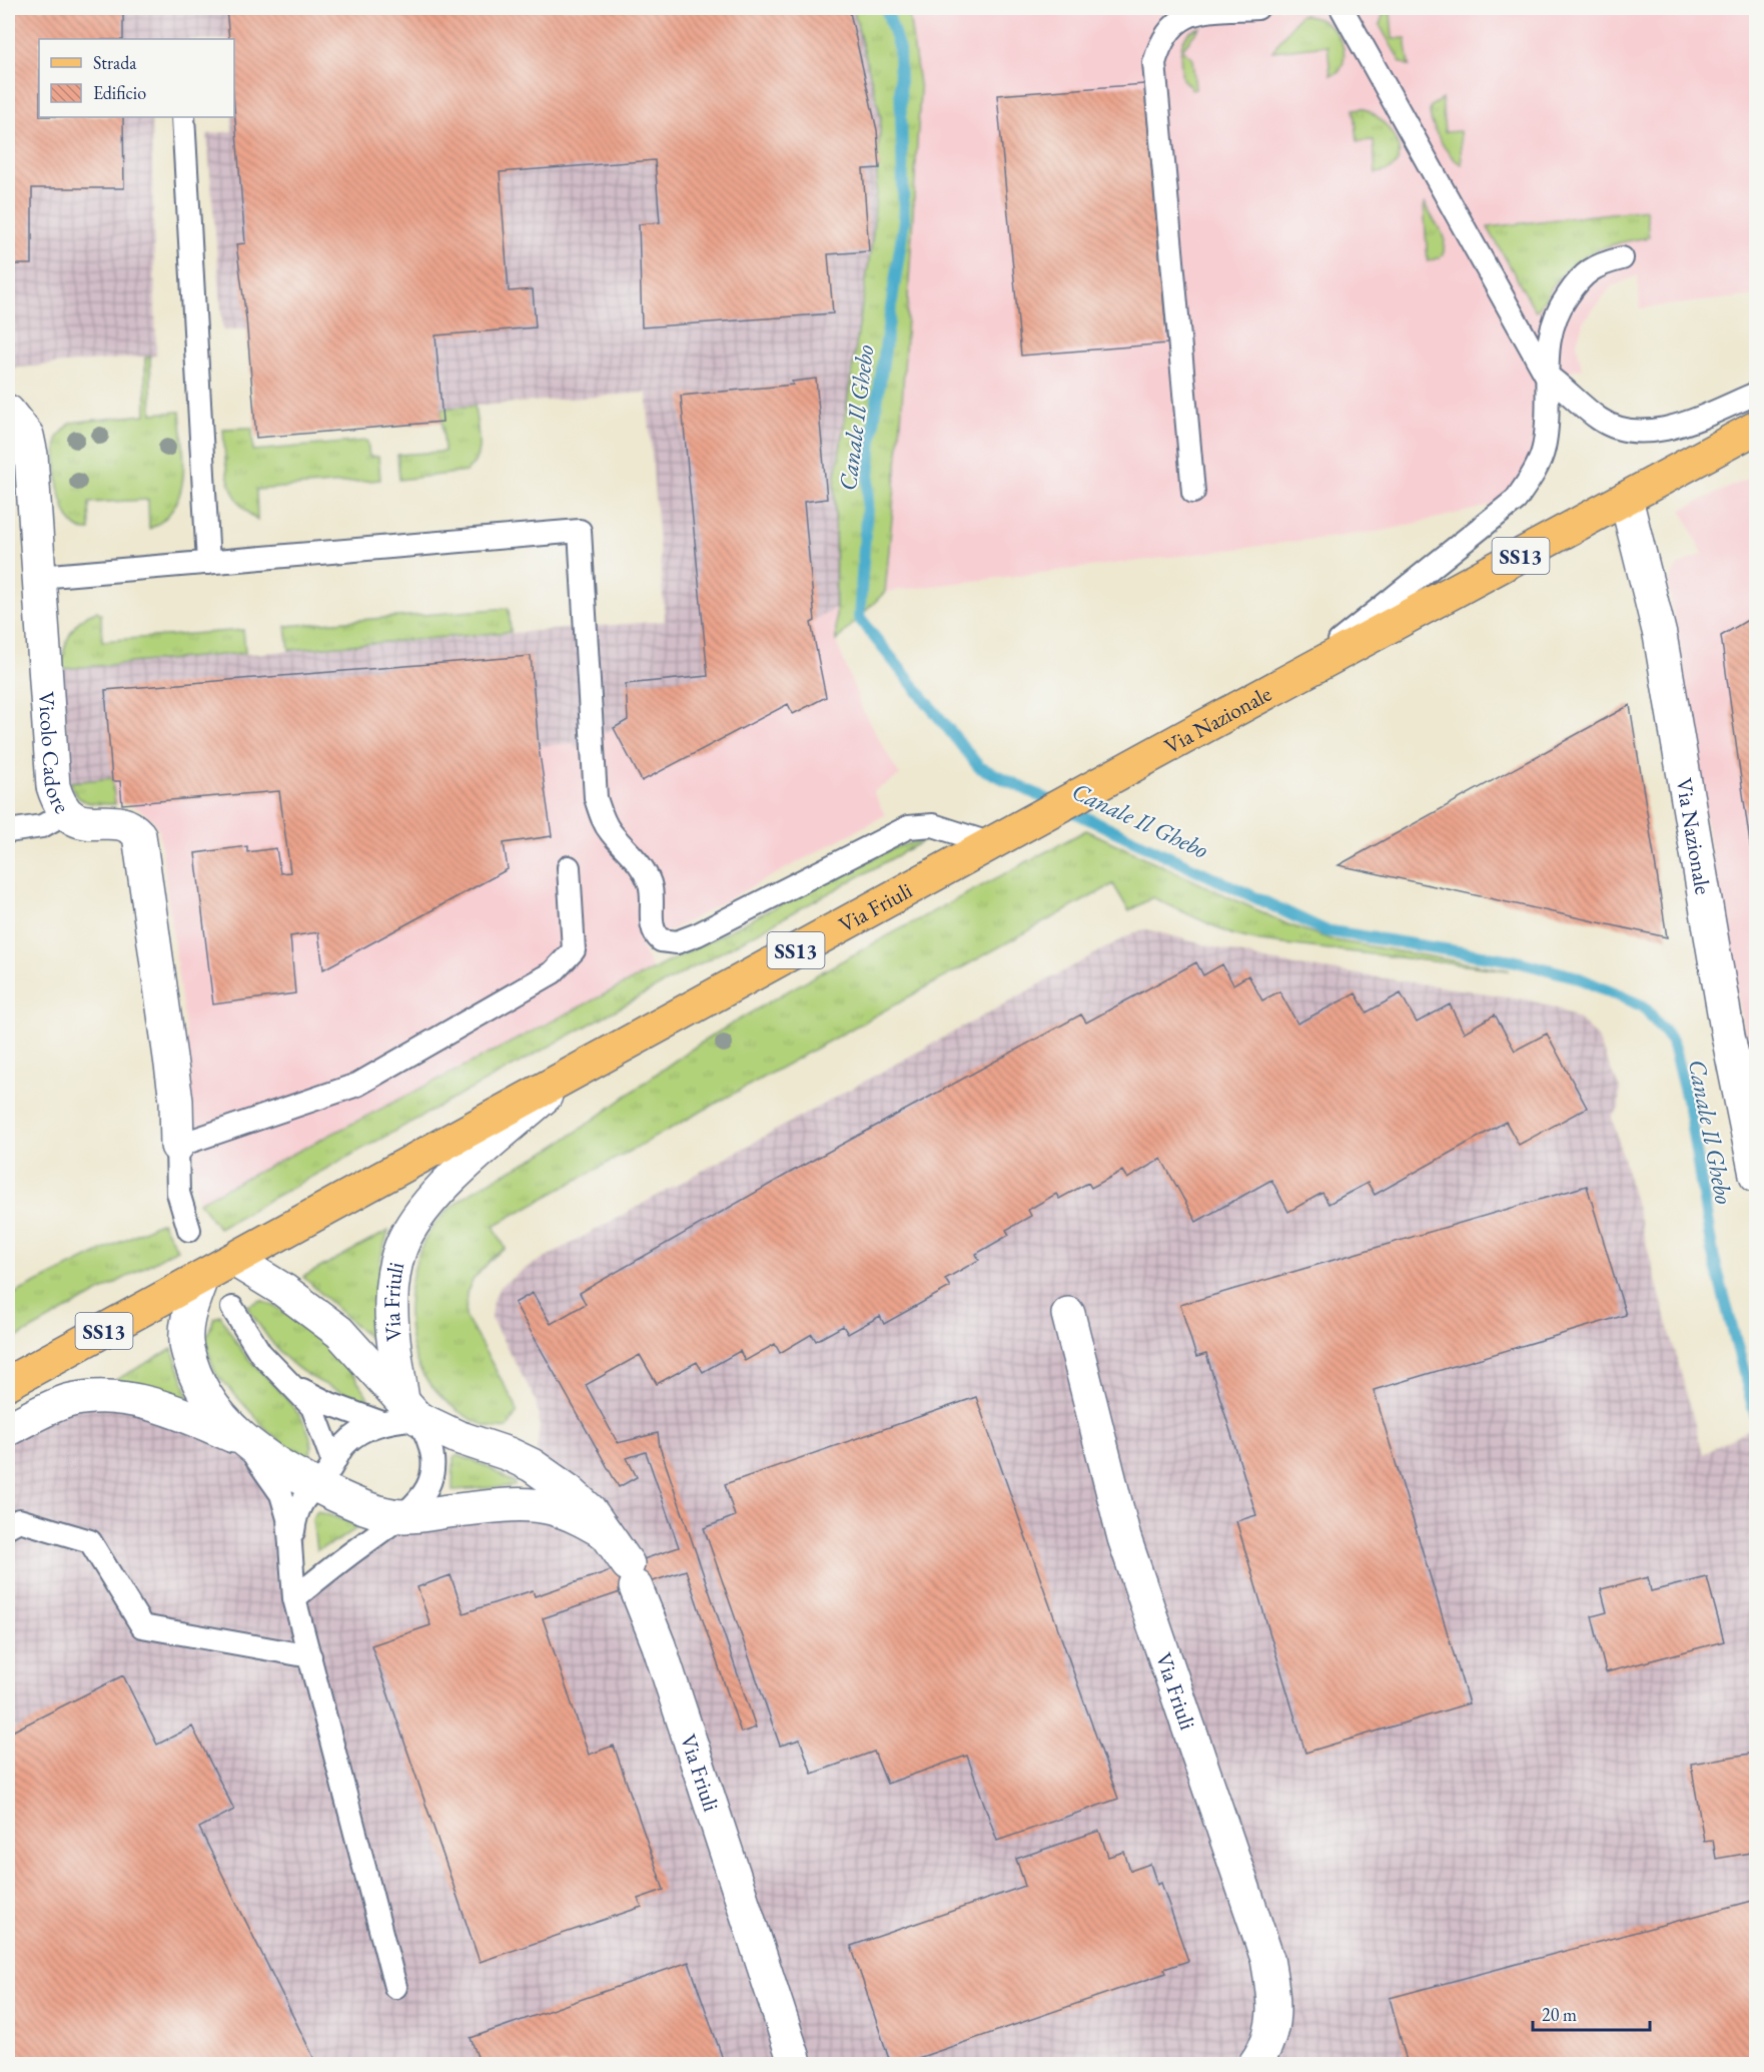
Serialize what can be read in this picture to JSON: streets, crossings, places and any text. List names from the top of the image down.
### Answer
{
  "streets": {
    "main road": ["SS13", "Via Nazionale", "Via Friuli"],
    "street": ["Vicolo Cadore"]
  },
  "crossings": [
    ["Via Nazionale", "Via Friuli"]
  ],
  "water": ["Canale Il Ghebo"],
  "legend": ["Strada", "Edificio"],
  "scale_bar": "20 m"
}
